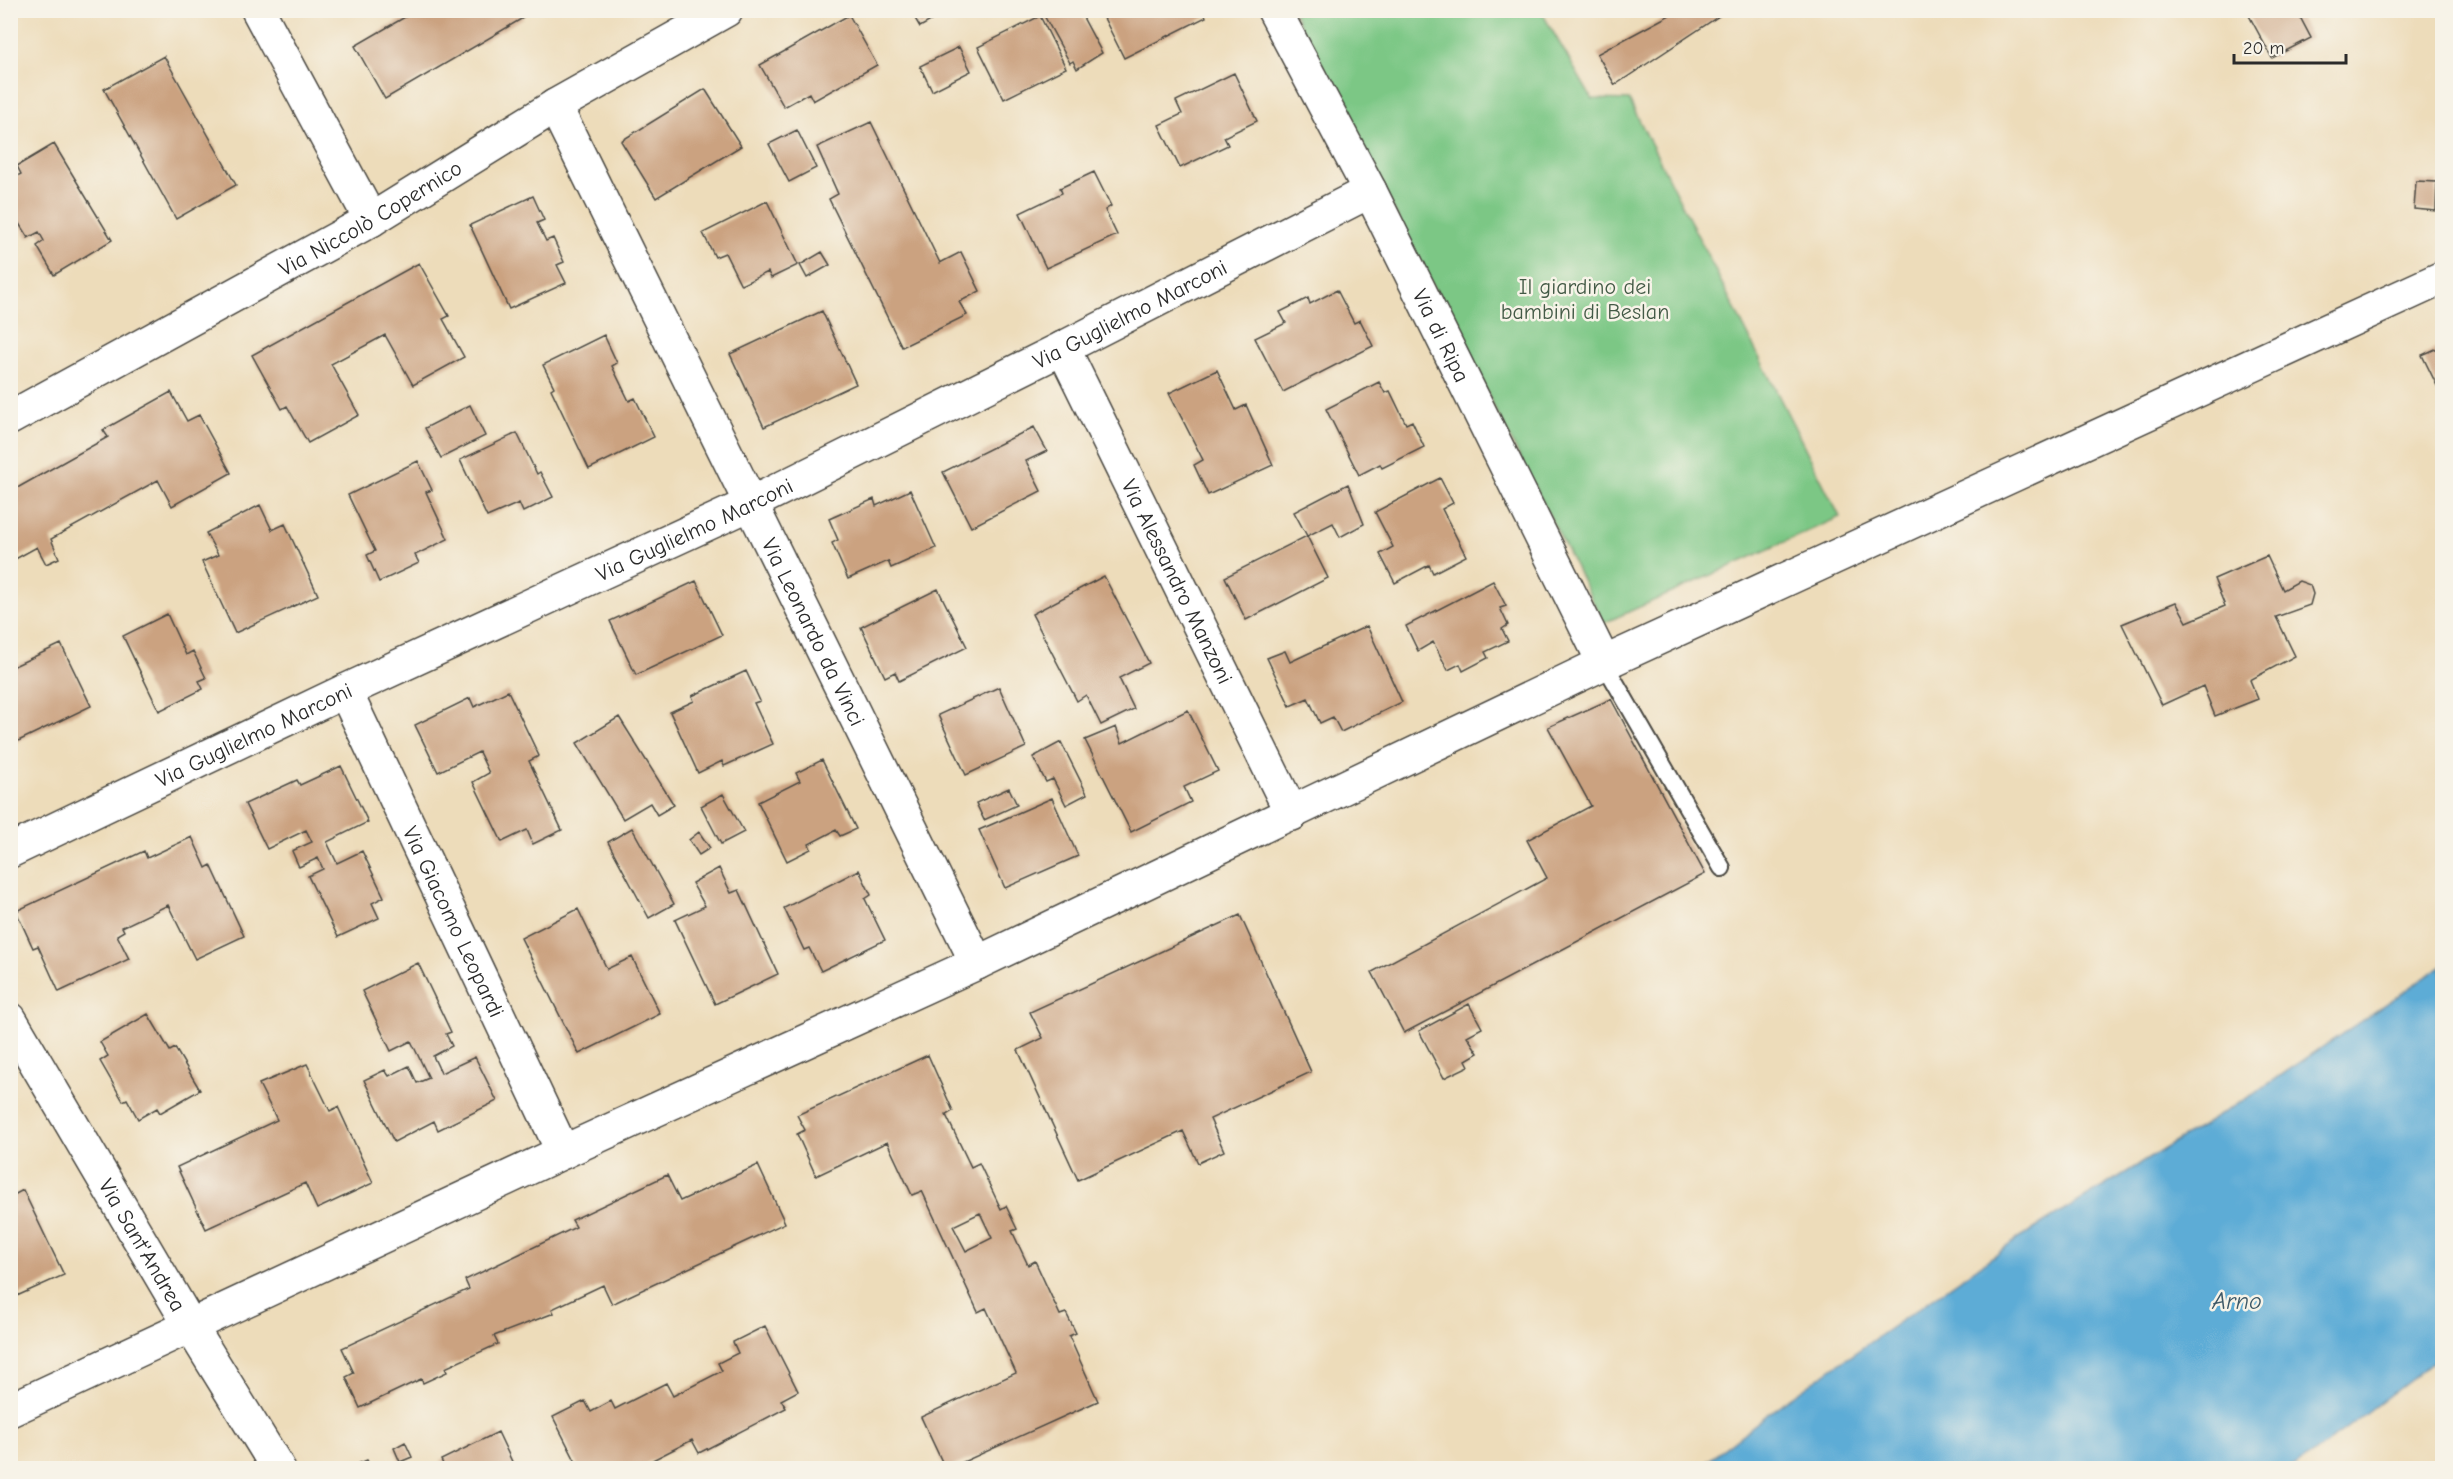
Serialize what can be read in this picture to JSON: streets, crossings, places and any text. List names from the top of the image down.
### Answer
{
  "streets": {
    "street": [
      "Via Niccolò Copernico",
      "Via Guglielmo Marconi",
      "Via di Ripa",
      "Via Alessandro Manzoni",
      "Via Leonardo da Vinci",
      "Via Giacomo Leopardi",
      "Via Sant'Andrea"
    ]
  },
  "crossings": [
    ["Via Niccolò Copernico", "Via Leonardo da Vinci"],
    ["Via Guglielmo Marconi", "Via di Ripa"],
    ["Via Guglielmo Marconi", "Via Alessandro Manzoni"],
    ["Via Guglielmo Marconi", "Via Leonardo da Vinci"],
    ["Via Guglielmo Marconi", "Via Giacomo Leopardi"]
  ],
  "water": ["Arno"],
  "parks": ["Il giardino dei bambini di Beslan"],
  "scale_bar": "20 m"
}
